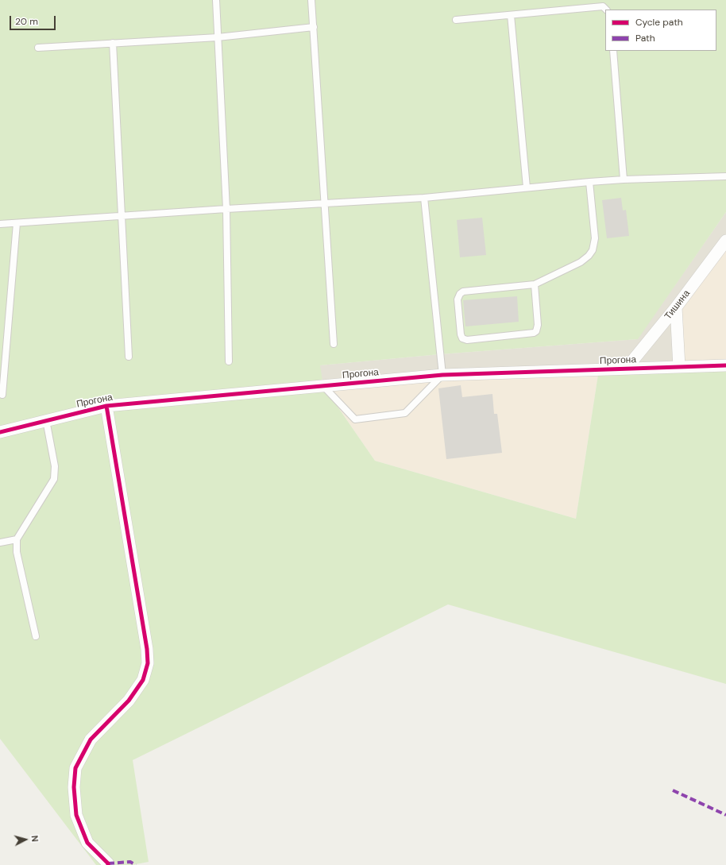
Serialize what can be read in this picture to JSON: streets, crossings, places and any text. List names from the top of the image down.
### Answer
{
  "streets": {
    "street": ["Тишина", "Прогона"]
  },
  "crossings": [
    ["Тишина", "Прогона"]
  ],
  "legend": ["Cycle path", "Path"],
  "scale_bar": "20 m",
  "north": "right"
}
